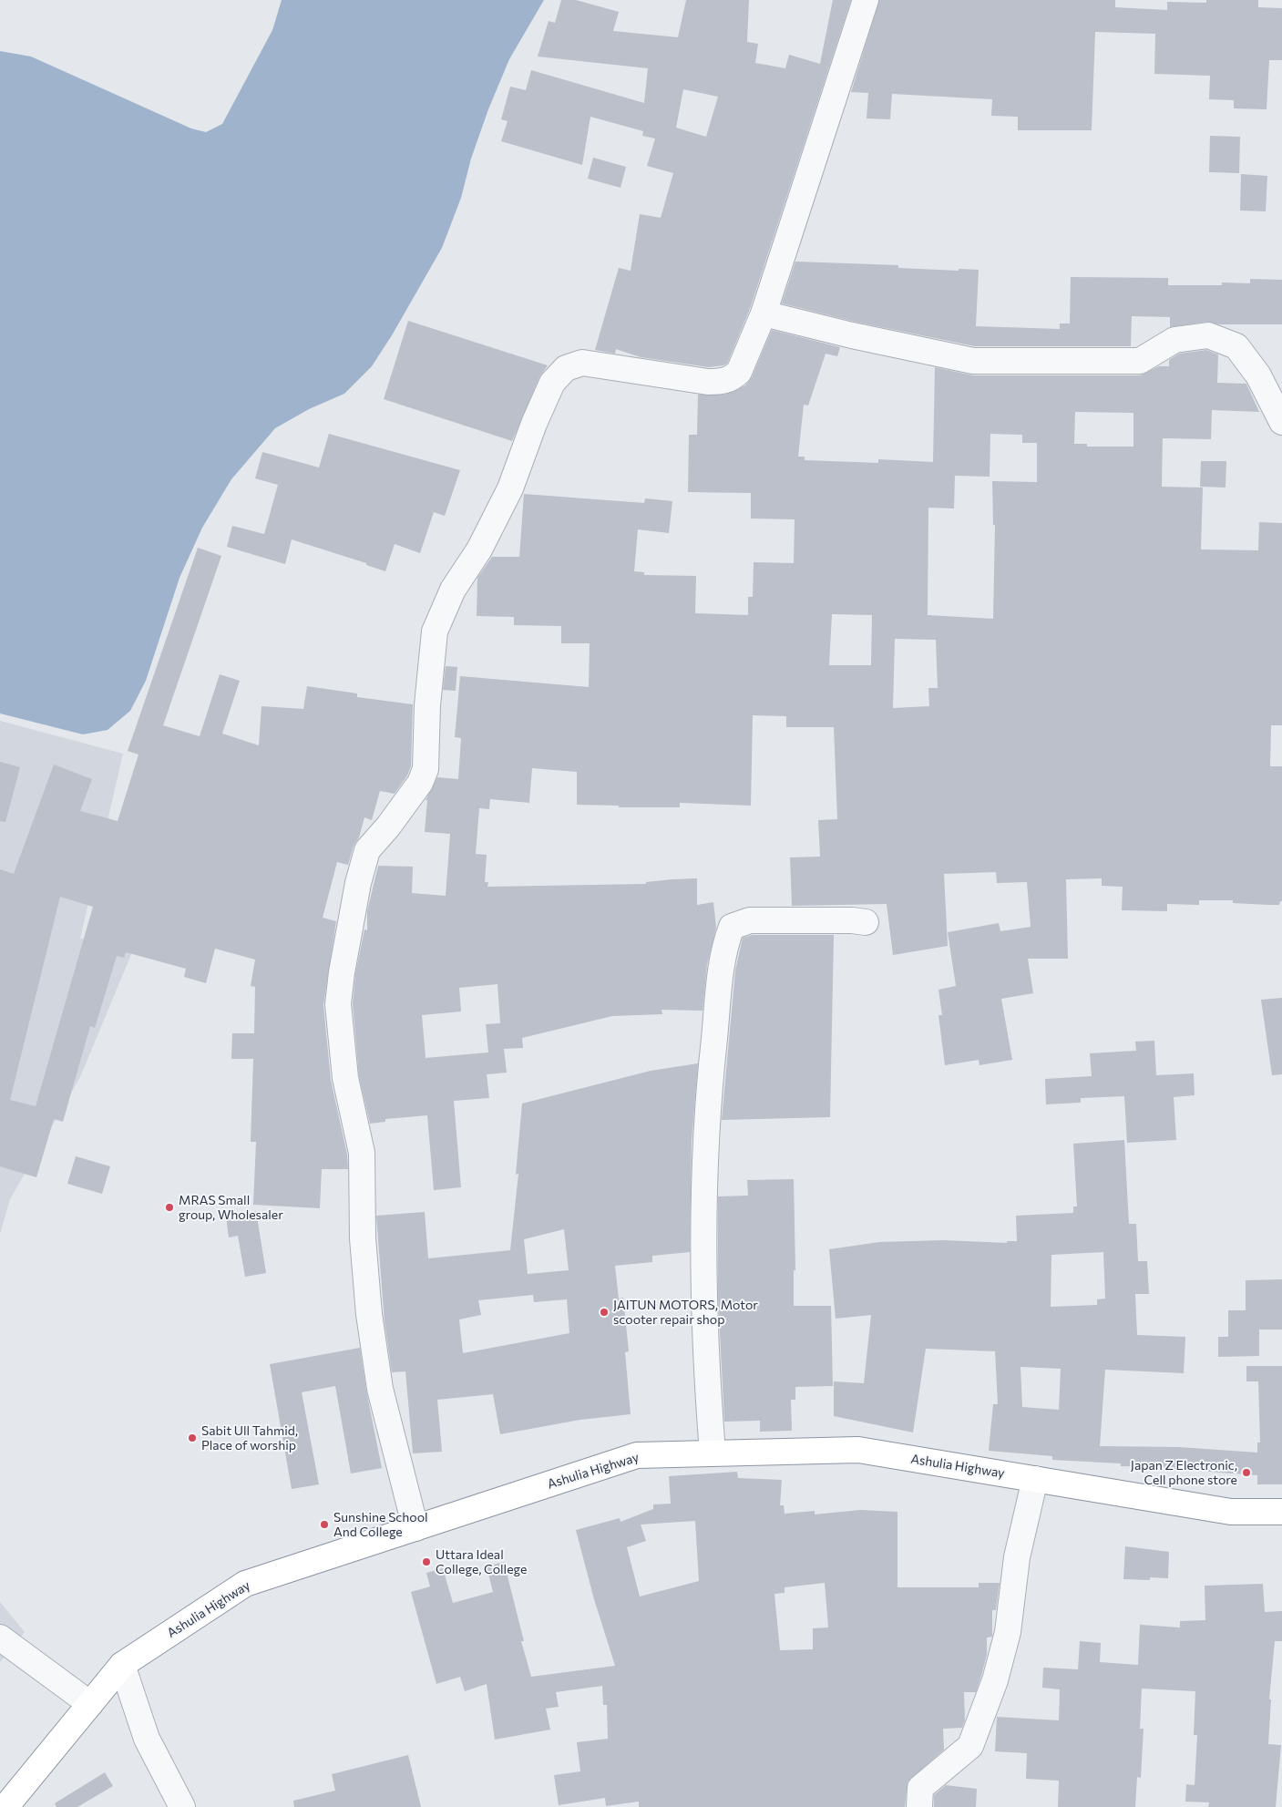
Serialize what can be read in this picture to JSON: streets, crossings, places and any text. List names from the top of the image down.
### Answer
{
  "streets": {
    "highway": ["Ashulia Highway"]
  },
  "places": [
    "MRAS Small group, Wholesaler",
    "JAITUN MOTORS, Motor scooter repair shop",
    "Sabit Ull Tahmid, Place of worship",
    "Japan Z Electronic, Cell phone store",
    "Sunshine School And College",
    "Uttara Ideal College, College"
  ]
}
